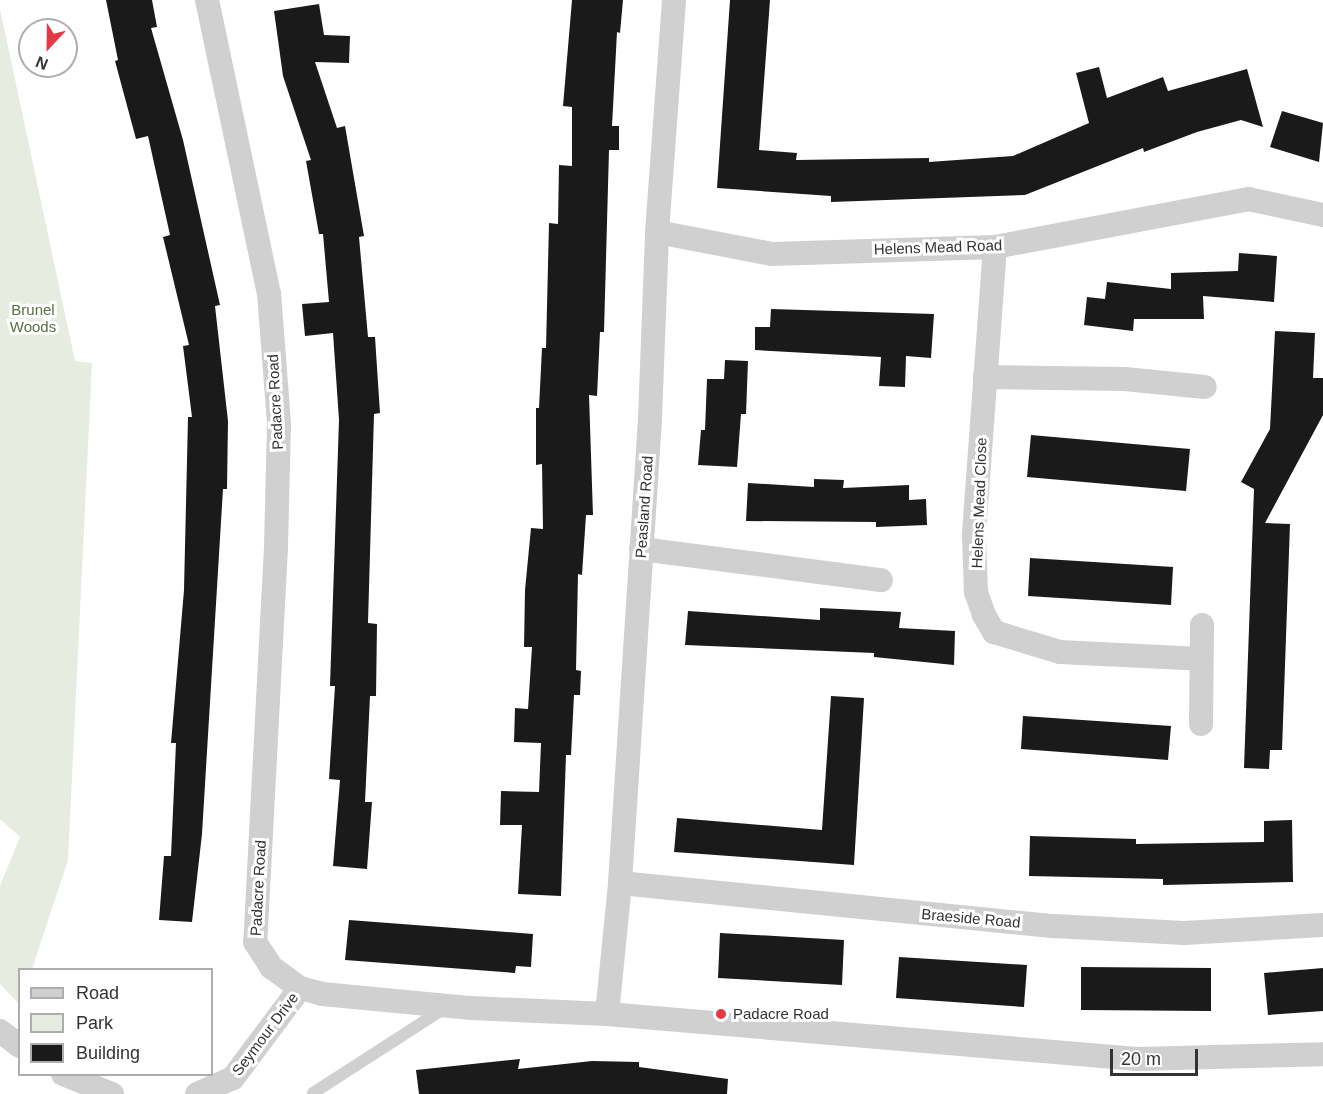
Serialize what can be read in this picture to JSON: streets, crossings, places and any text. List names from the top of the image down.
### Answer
{
  "streets": {
    "street": [
      "Helens Mead Road",
      "Padacre Road",
      "Helens Mead Close",
      "Peasland Road",
      "Braeside Road",
      "Seymour Drive"
    ]
  },
  "crossings": [
    ["Helens Mead Road", "Helens Mead Close"],
    ["Helens Mead Road", "Peasland Road"],
    ["Padacre Road", "Peasland Road"],
    ["Padacre Road", "Seymour Drive"],
    ["Peasland Road", "Braeside Road"]
  ],
  "parks": ["Brunel Woods"],
  "places": ["Padacre Road"],
  "legend": ["Road", "Park", "Building"],
  "scale_bar": "20 m",
  "north": "bottom"
}
